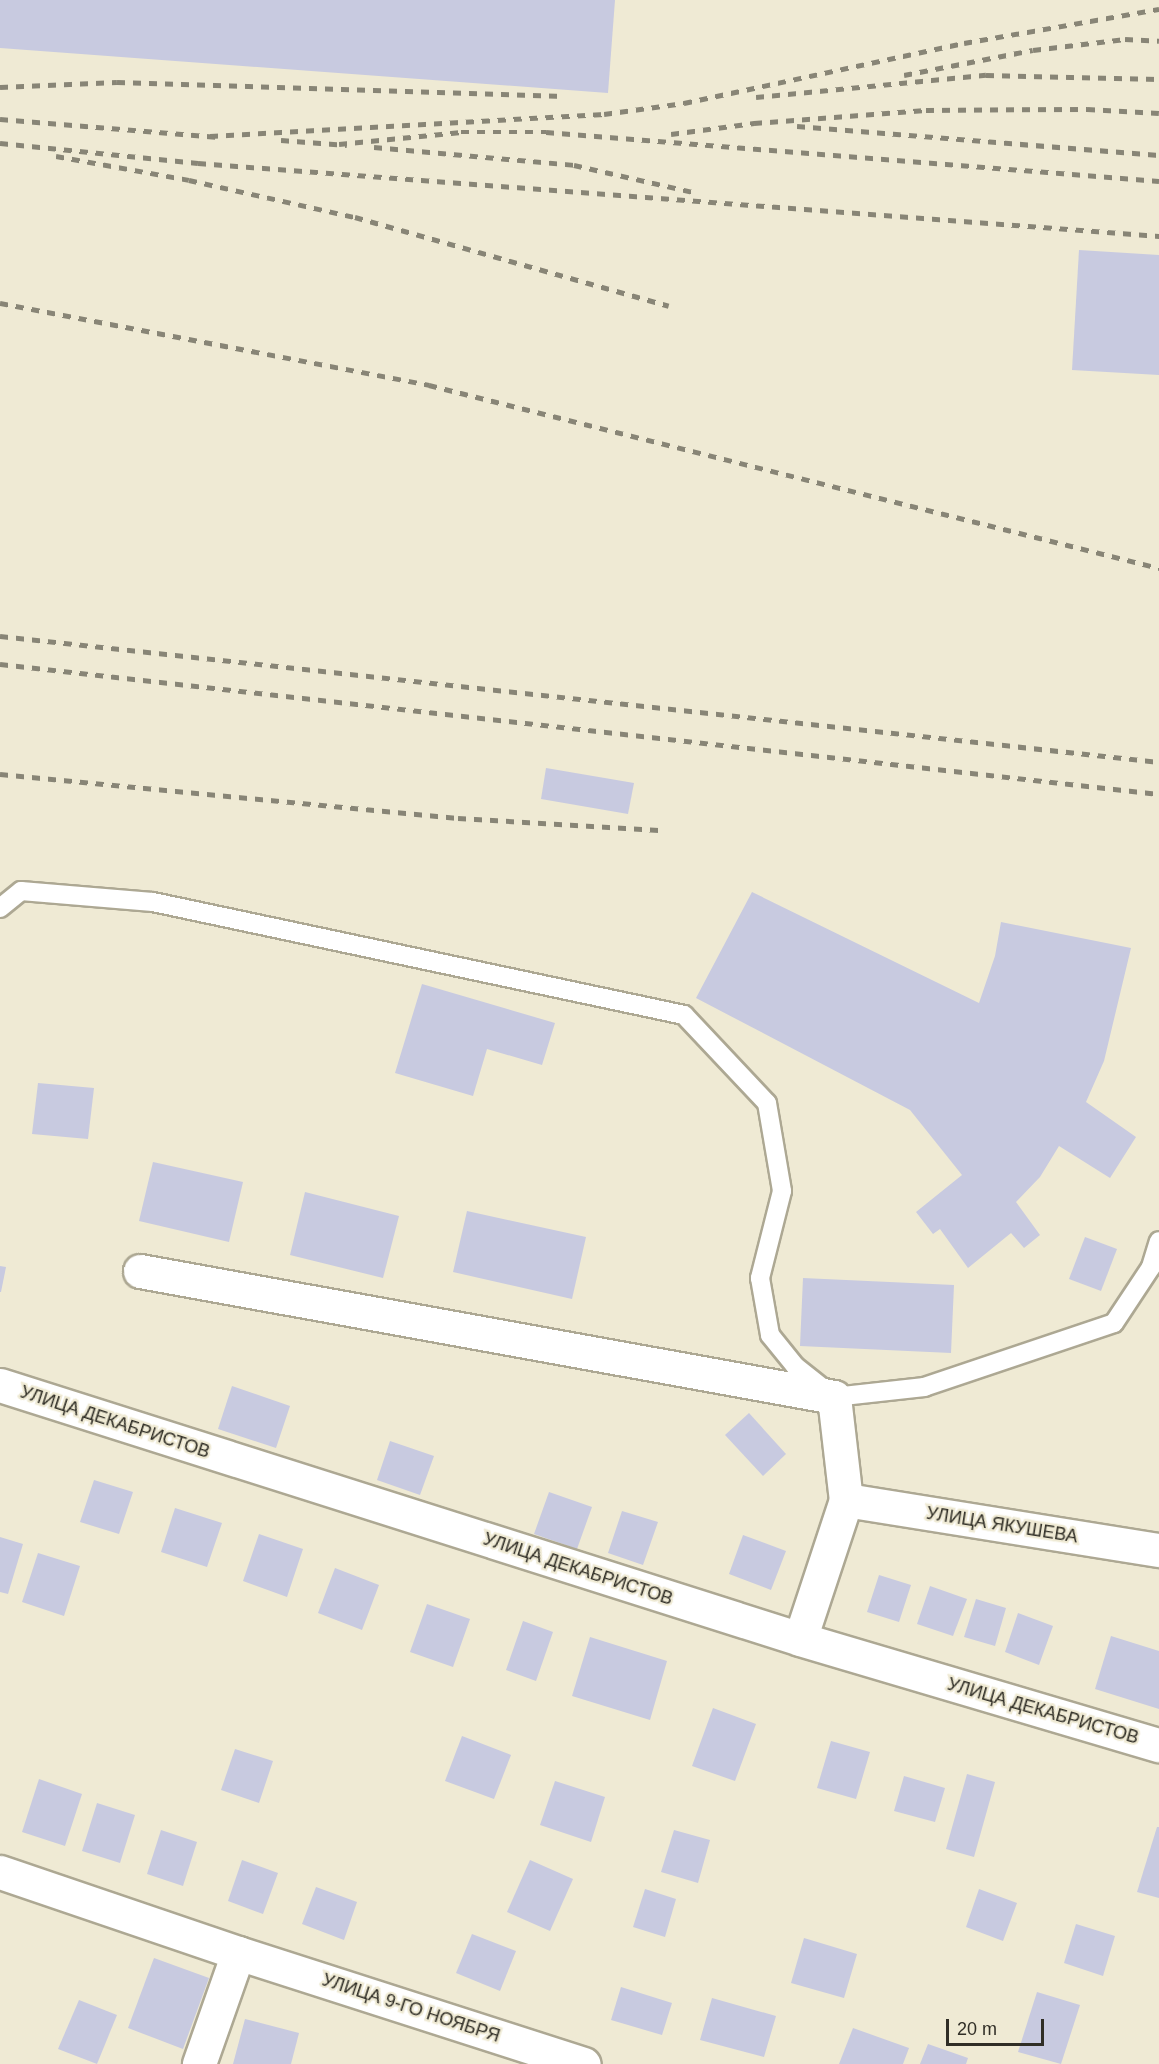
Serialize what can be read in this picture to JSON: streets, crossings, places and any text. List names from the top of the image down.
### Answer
{
  "streets": {
    "street": ["УЛИЦА ДЕКАБРИСТОВ", "УЛИЦА ЯКУШЕВА", "УЛИЦА 9-ГО НОЯБРЯ"]
  },
  "scale_bar": "20 m"
}
